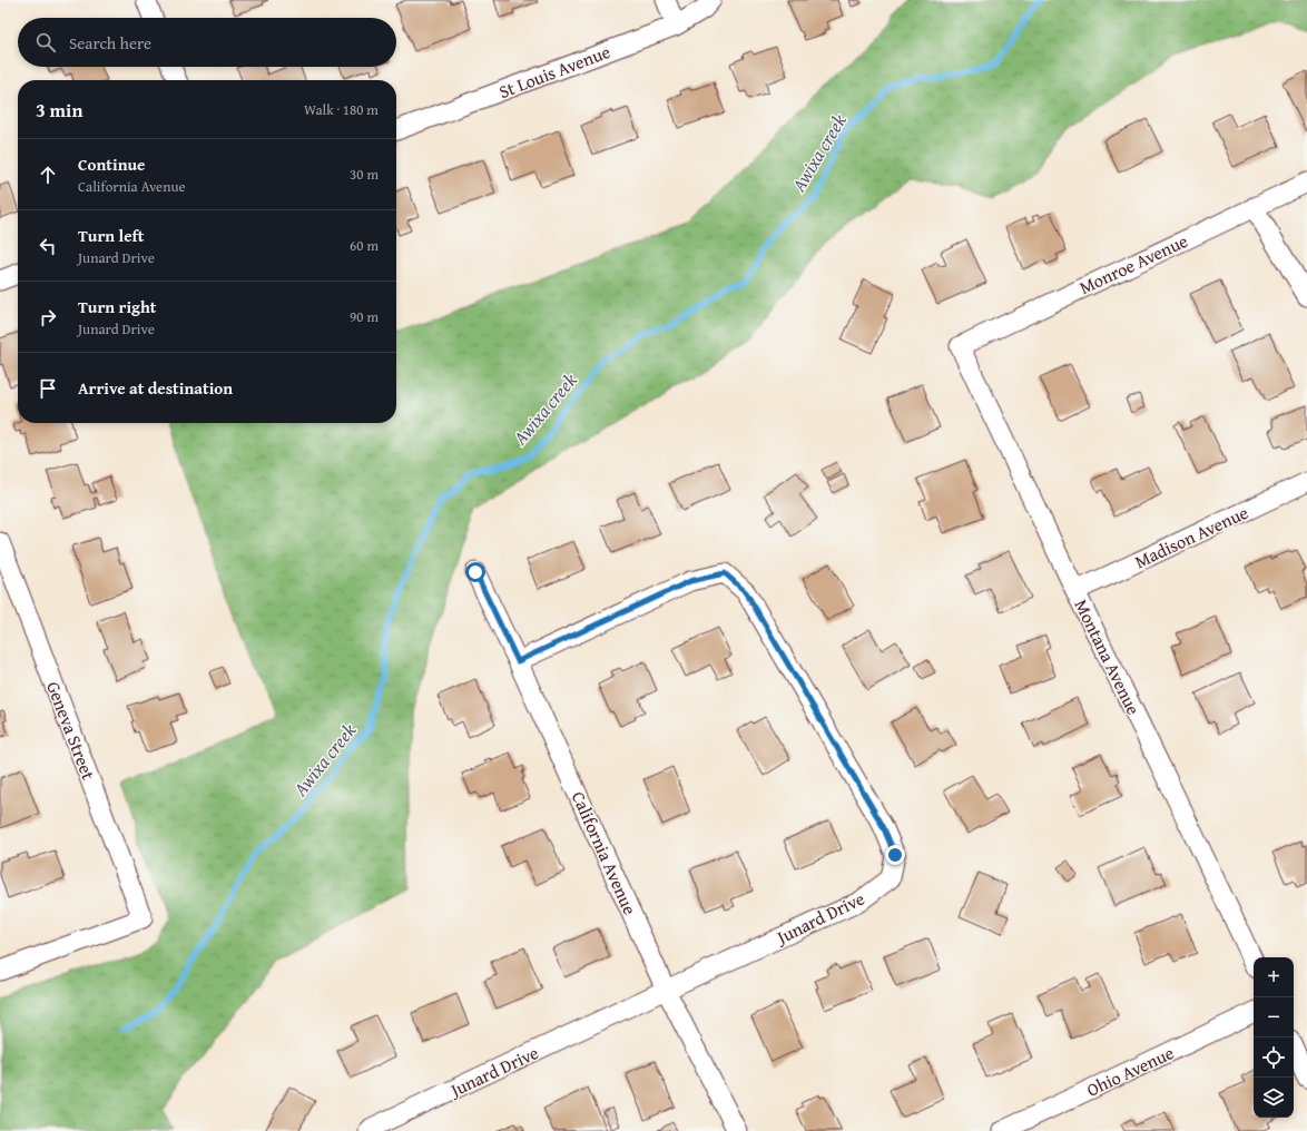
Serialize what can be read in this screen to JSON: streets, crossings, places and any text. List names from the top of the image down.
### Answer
{
  "streets": {
    "street": [
      "St Louis Avenue",
      "Monroe Avenue",
      "Madison Avenue",
      "Montana Avenue",
      "Geneva Street",
      "California Avenue",
      "Junard Drive",
      "Ohio Avenue"
    ]
  },
  "crossings": [
    ["Monroe Avenue", "Montana Avenue"],
    ["Madison Avenue", "Montana Avenue"],
    ["California Avenue", "Junard Drive"]
  ],
  "water": ["Awixa creek"],
  "page": {
    "search": "Search here",
    "heading": ["3 min", "Walk · 180 m"],
    "list": [
      ["Continue", "California Avenue", "30 m"],
      ["Turn left", "Junard Drive", "60 m"],
      ["Turn right", "Junard Drive", "90 m"],
      "Arrive at destination"
    ],
    "map_buttons": ["+", "−"]
  }
}
